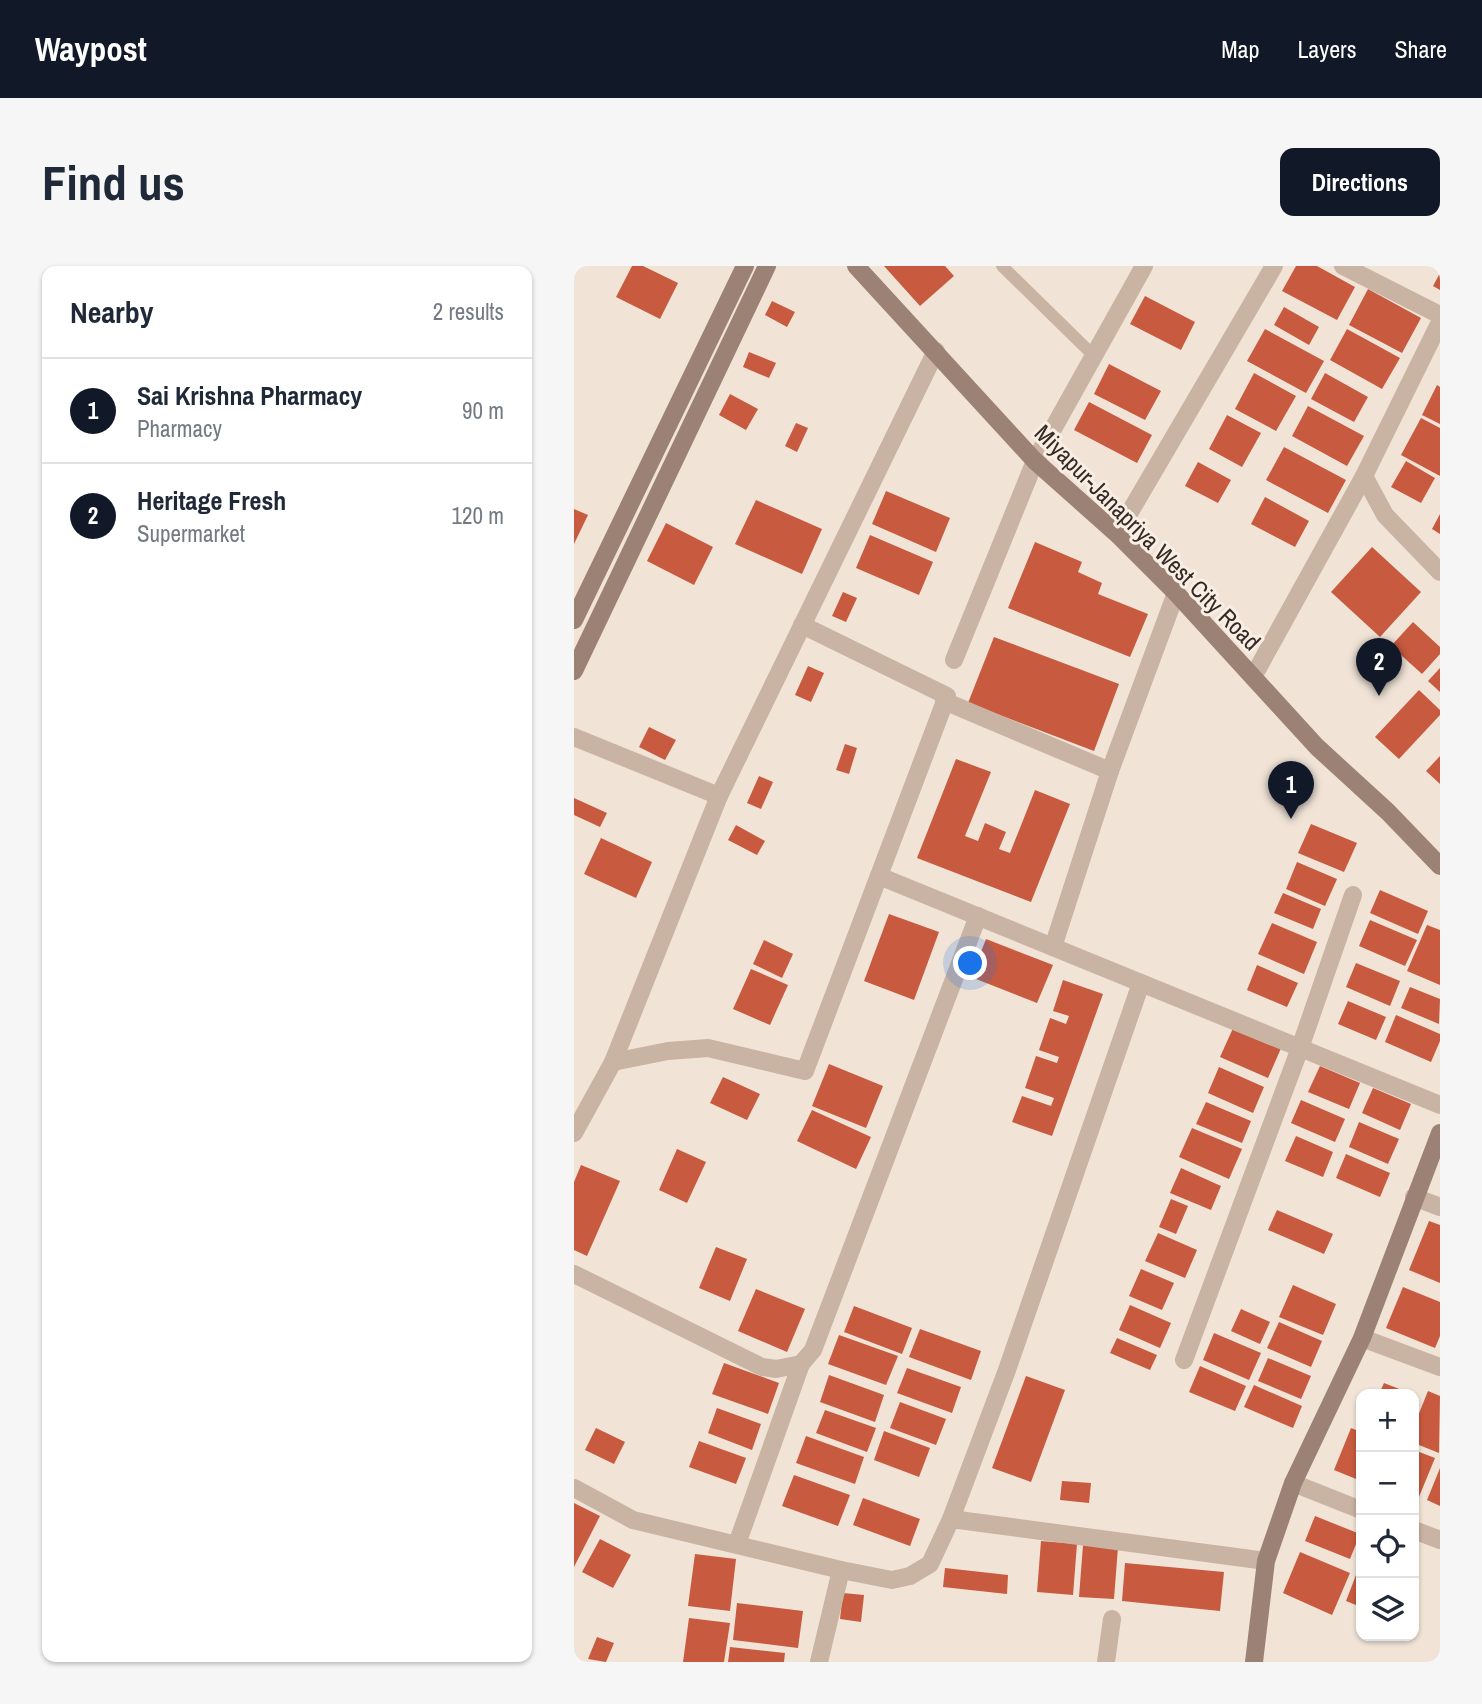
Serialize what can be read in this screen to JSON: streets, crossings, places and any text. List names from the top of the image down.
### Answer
{
  "streets": {
    "street": ["Miyapur-Janapriya West City Road"]
  },
  "page": {
    "header": "Waypost",
    "nav": ["Map", "Layers", "Share"],
    "buttons": "Directions",
    "title": "Find us",
    "heading": ["Nearby", "2 results"],
    "list": [
      {
        "mark": "1",
        "name": "Sai Krishna Pharmacy",
        "note": "Pharmacy",
        "value": "90 m"
      },
      {
        "mark": "2",
        "name": "Heritage Fresh",
        "note": "Supermarket",
        "value": "120 m"
      }
    ],
    "pins": ["2", "1"],
    "map_buttons": ["+", "−"]
  }
}
